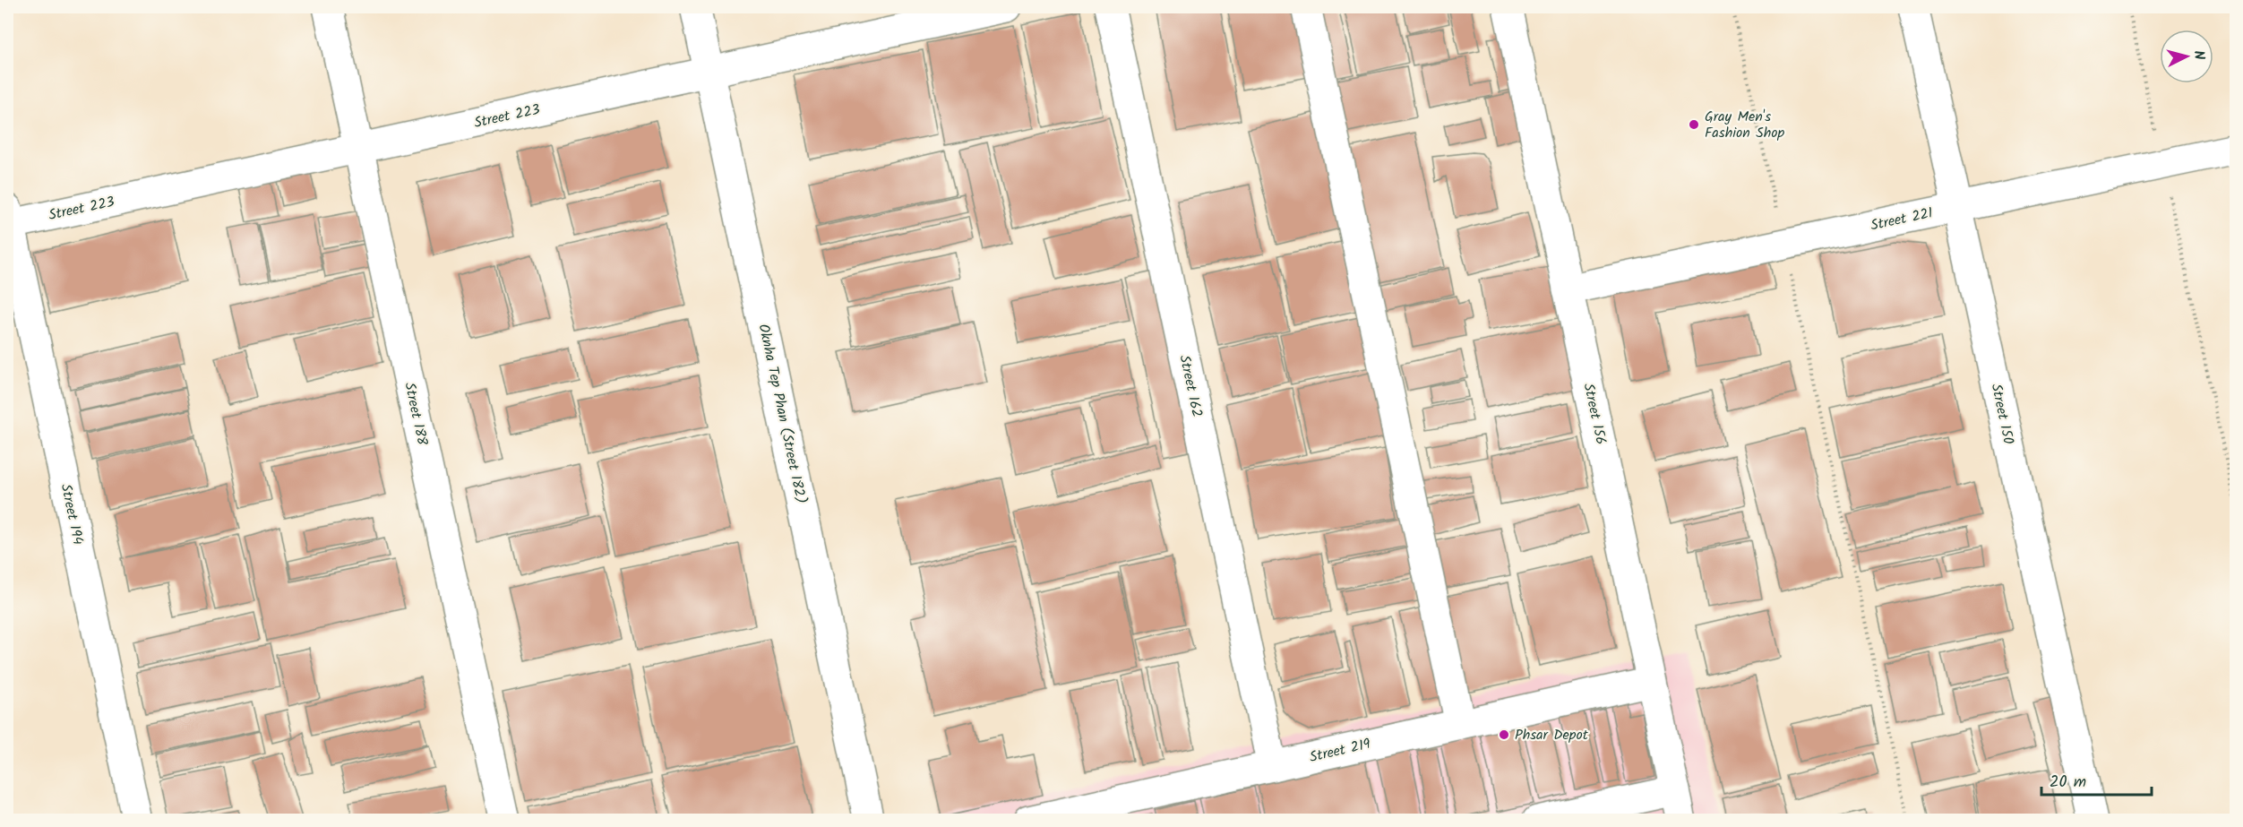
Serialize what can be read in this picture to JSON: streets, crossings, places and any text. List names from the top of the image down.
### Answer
{
  "streets": {
    "street": [
      "Street 223",
      "Street 221",
      "Street 162",
      "Street 188",
      "Oknha Tep Phan (Street 182)",
      "Street 156",
      "Street 150",
      "Street 194",
      "Street 219"
    ]
  },
  "crossings": [
    ["Street 223", "Street 188"],
    ["Street 223", "Oknha Tep Phan (Street 182)"],
    ["Street 223", "Street 194"],
    ["Street 221", "Street 156"],
    ["Street 221", "Street 150"],
    ["Street 162", "Street 219"],
    ["Street 156", "Street 219"]
  ],
  "places": ["Gray Men's Fashion Shop", "Phsar Depot"],
  "scale_bar": "20 m",
  "north": "right"
}
